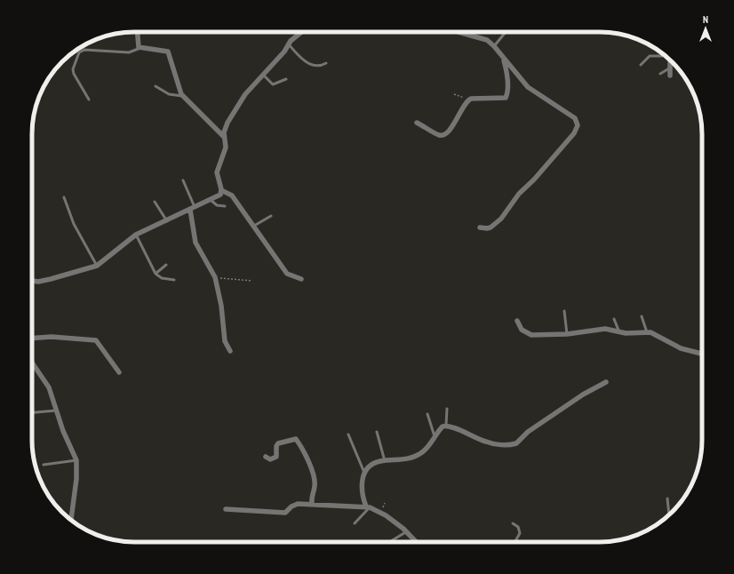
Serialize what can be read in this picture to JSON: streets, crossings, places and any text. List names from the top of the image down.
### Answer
{
  "north": "top"
}
